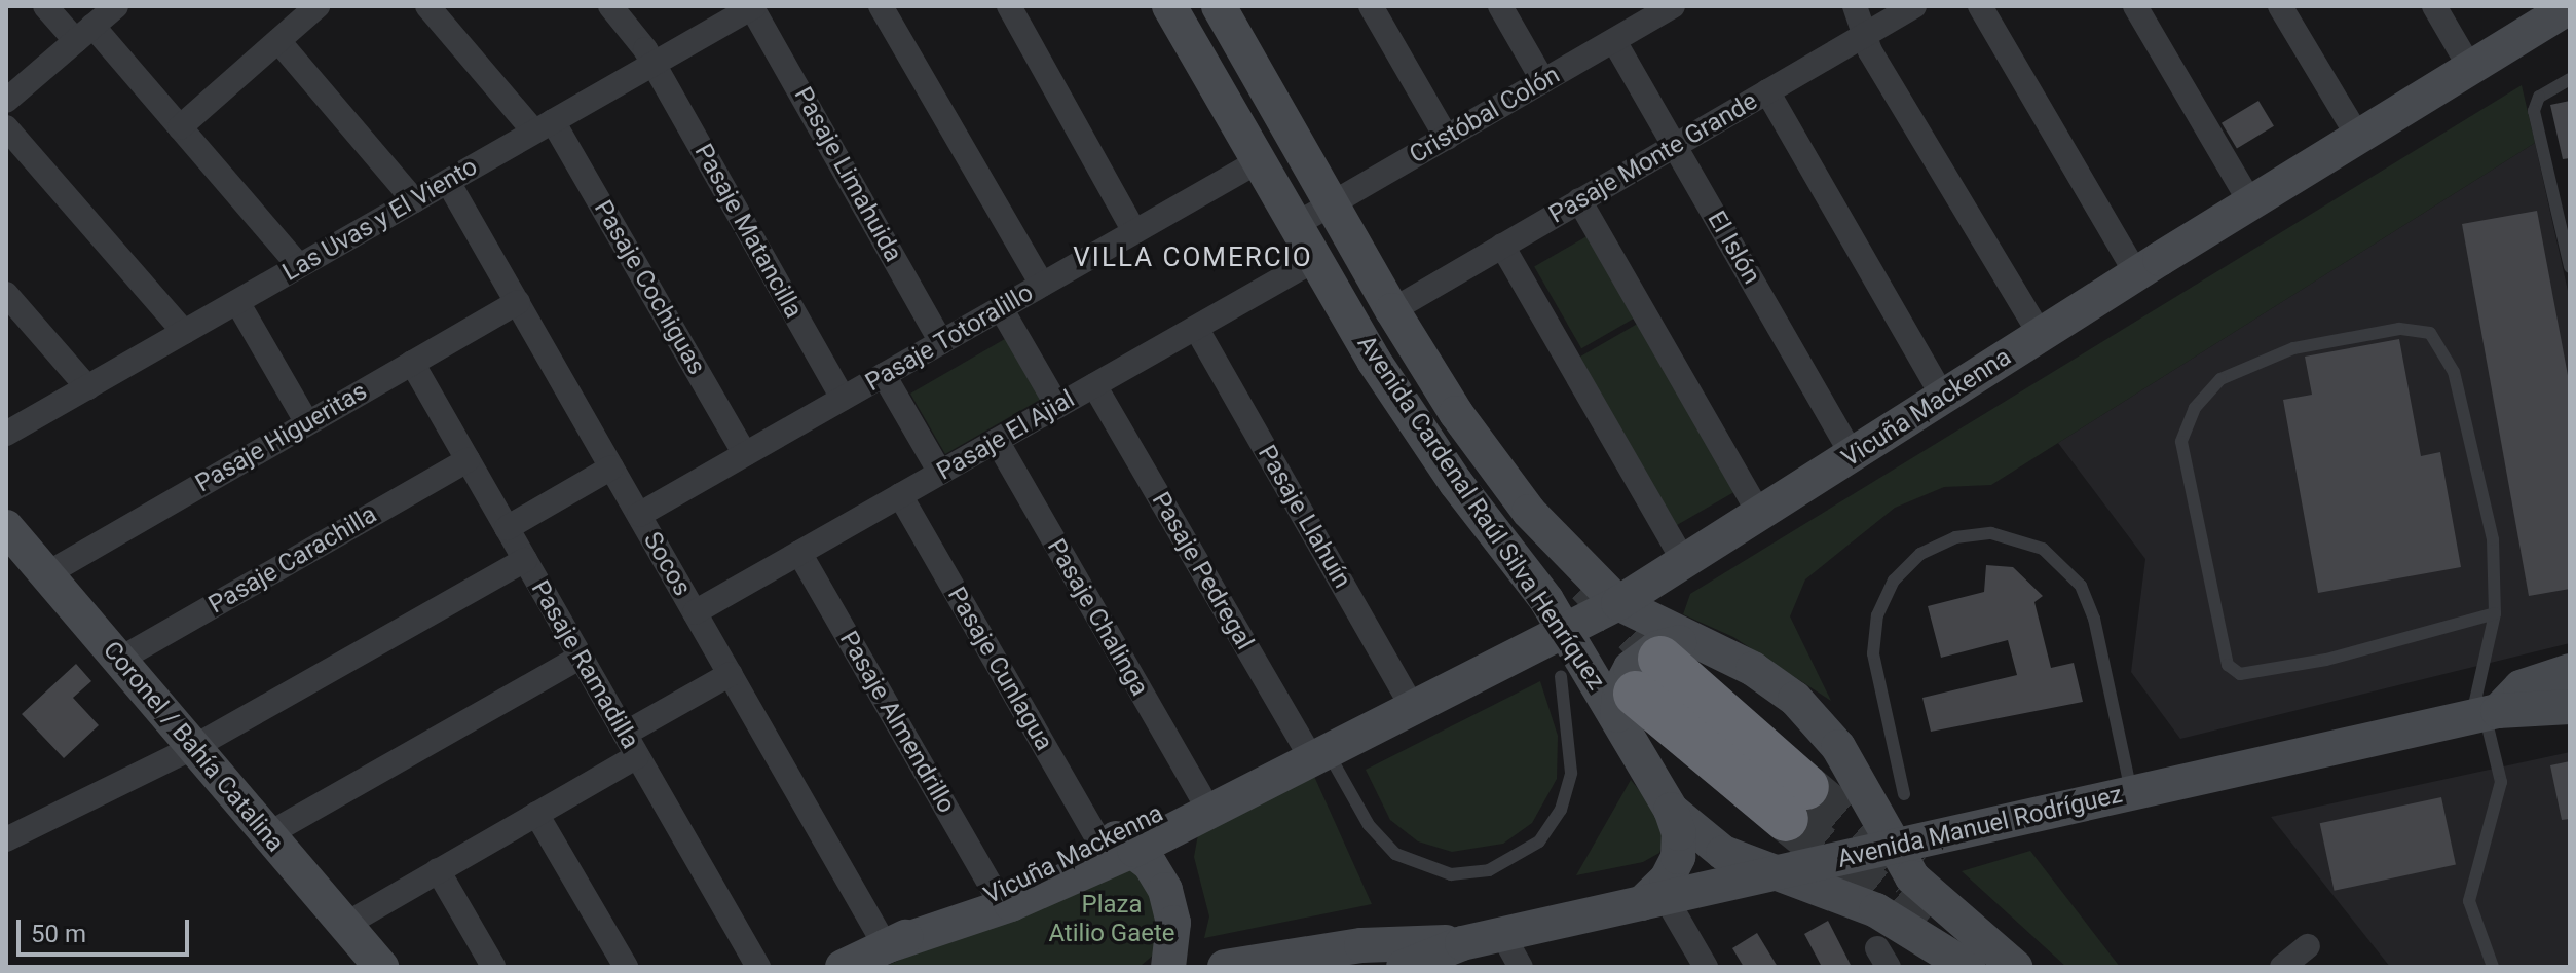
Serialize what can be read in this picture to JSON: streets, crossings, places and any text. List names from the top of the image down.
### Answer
{
  "streets": {
    "main road": [
      "Vicuña Mackenna",
      "Avenida Cardenal Raúl Silva Henríquez",
      "Coronel / Bahía Catalina",
      "Avenida Manuel Rodríguez"
    ],
    "street": [
      "Cristóbal Colón",
      "Pasaje Monte Grande",
      "Pasaje Limahuida",
      "Las Uvas y El Viento",
      "Pasaje Matancilla",
      "El Islón",
      "Pasaje Cochiguas",
      "Pasaje Totoralillo",
      "Pasaje El Ajial",
      "Pasaje Higueritas",
      "Pasaje Llahuín",
      "Pasaje Carachilla",
      "Socos",
      "Pasaje Pedregal",
      "Pasaje Chalinga",
      "Pasaje Ramadilla",
      "Pasaje Cunlagua",
      "Pasaje Almendrillo"
    ]
  },
  "crossings": [
    ["Cristóbal Colón", "El Islón"],
    ["Cristóbal Colón", "Avenida Cardenal Raúl Silva Henríquez"],
    ["Pasaje Monte Grande", "El Islón"],
    ["Pasaje Monte Grande", "Avenida Cardenal Raúl Silva Henríquez"],
    ["Pasaje Limahuida", "Las Uvas y El Viento"],
    ["Pasaje Limahuida", "Pasaje Totoralillo"],
    ["Las Uvas y El Viento", "Pasaje Matancilla"],
    ["Las Uvas y El Viento", "Pasaje Cochiguas"],
    ["Las Uvas y El Viento", "Socos"],
    ["Pasaje Matancilla", "Pasaje Totoralillo"],
    ["El Islón", "Vicuña Mackenna"],
    ["Pasaje Cochiguas", "Pasaje Totoralillo"],
    ["Pasaje Totoralillo", "Avenida Cardenal Raúl Silva Henríquez"],
    ["Pasaje Totoralillo", "Socos"],
    ["Vicuña Mackenna", "Avenida Cardenal Raúl Silva Henríquez"],
    ["Vicuña Mackenna", "Pasaje Llahuín"],
    ["Vicuña Mackenna", "Socos"],
    ["Vicuña Mackenna", "Pasaje Pedregal"],
    ["Vicuña Mackenna", "Pasaje Chalinga"],
    ["Vicuña Mackenna", "Pasaje Cunlagua"],
    ["Vicuña Mackenna", "Pasaje Almendrillo"],
    ["Pasaje El Ajial", "Avenida Cardenal Raúl Silva Henríquez"],
    ["Pasaje El Ajial", "Pasaje Llahuín"],
    ["Pasaje El Ajial", "Socos"],
    ["Pasaje El Ajial", "Pasaje Pedregal"],
    ["Pasaje El Ajial", "Pasaje Chalinga"],
    ["Pasaje El Ajial", "Pasaje Cunlagua"],
    ["Pasaje El Ajial", "Pasaje Almendrillo"],
    ["Pasaje Higueritas", "Socos"],
    ["Pasaje Higueritas", "Pasaje Ramadilla"],
    ["Pasaje Higueritas", "Coronel / Bahía Catalina"],
    ["Avenida Cardenal Raúl Silva Henríquez", "Avenida Manuel Rodríguez"],
    ["Pasaje Carachilla", "Pasaje Ramadilla"],
    ["Pasaje Carachilla", "Coronel / Bahía Catalina"]
  ],
  "districts": ["VILLA COMERCIO"],
  "parks": ["Plaza Atilio Gaete"],
  "scale_bar": "50 m"
}
